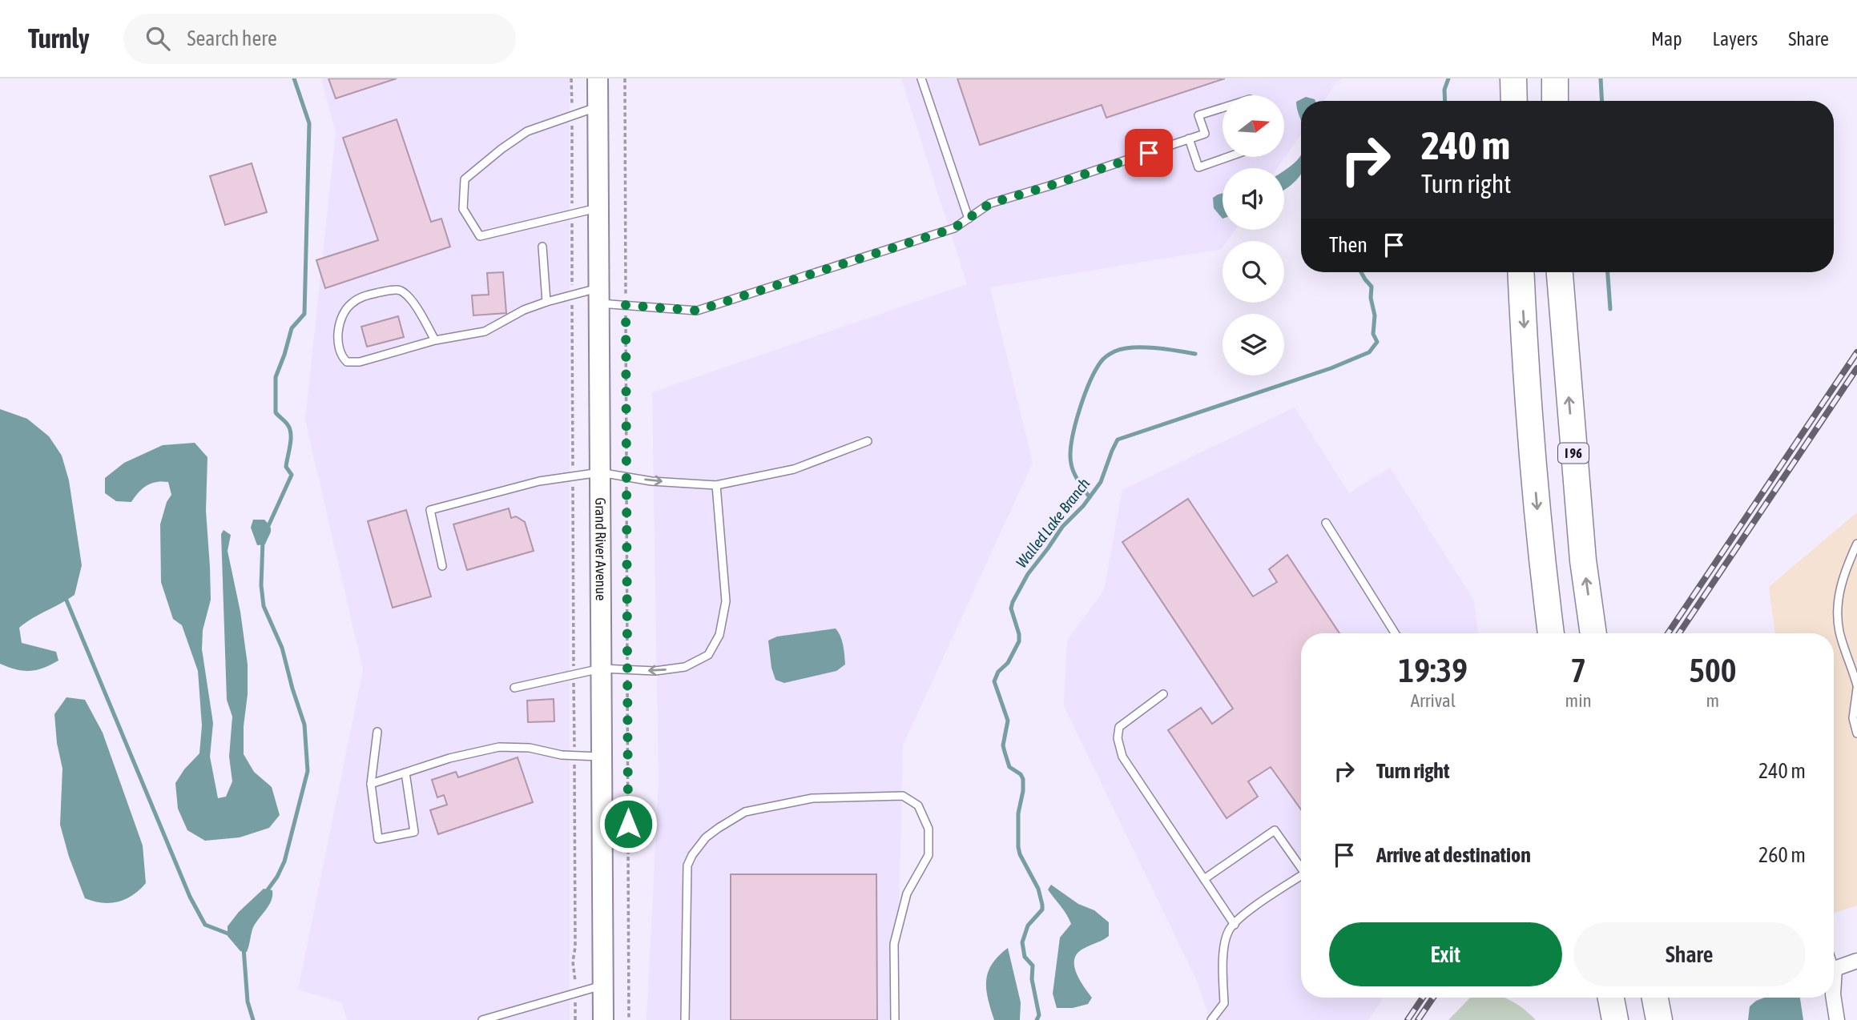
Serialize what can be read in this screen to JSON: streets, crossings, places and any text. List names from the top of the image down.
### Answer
{
  "streets": {
    "highway": ["I 96"],
    "main road": ["Grand River Avenue"]
  },
  "water": ["Walled Lake Branch"],
  "north": "right",
  "page": {
    "header": "Turnly",
    "search": "Search here",
    "nav": ["Map", "Layers", "Share"],
    "turn": ["240 m", "Turn right"],
    "then": "Then",
    "eta": [
      "19:39",
      "Arrival",
      "7",
      "min",
      "500",
      "m"
    ],
    "list": [
      {
        "name": "Turn right",
        "value": "240 m"
      },
      {
        "name": "Arrive at destination",
        "value": "260 m"
      }
    ],
    "buttons": ["Exit", "Share"]
  }
}
